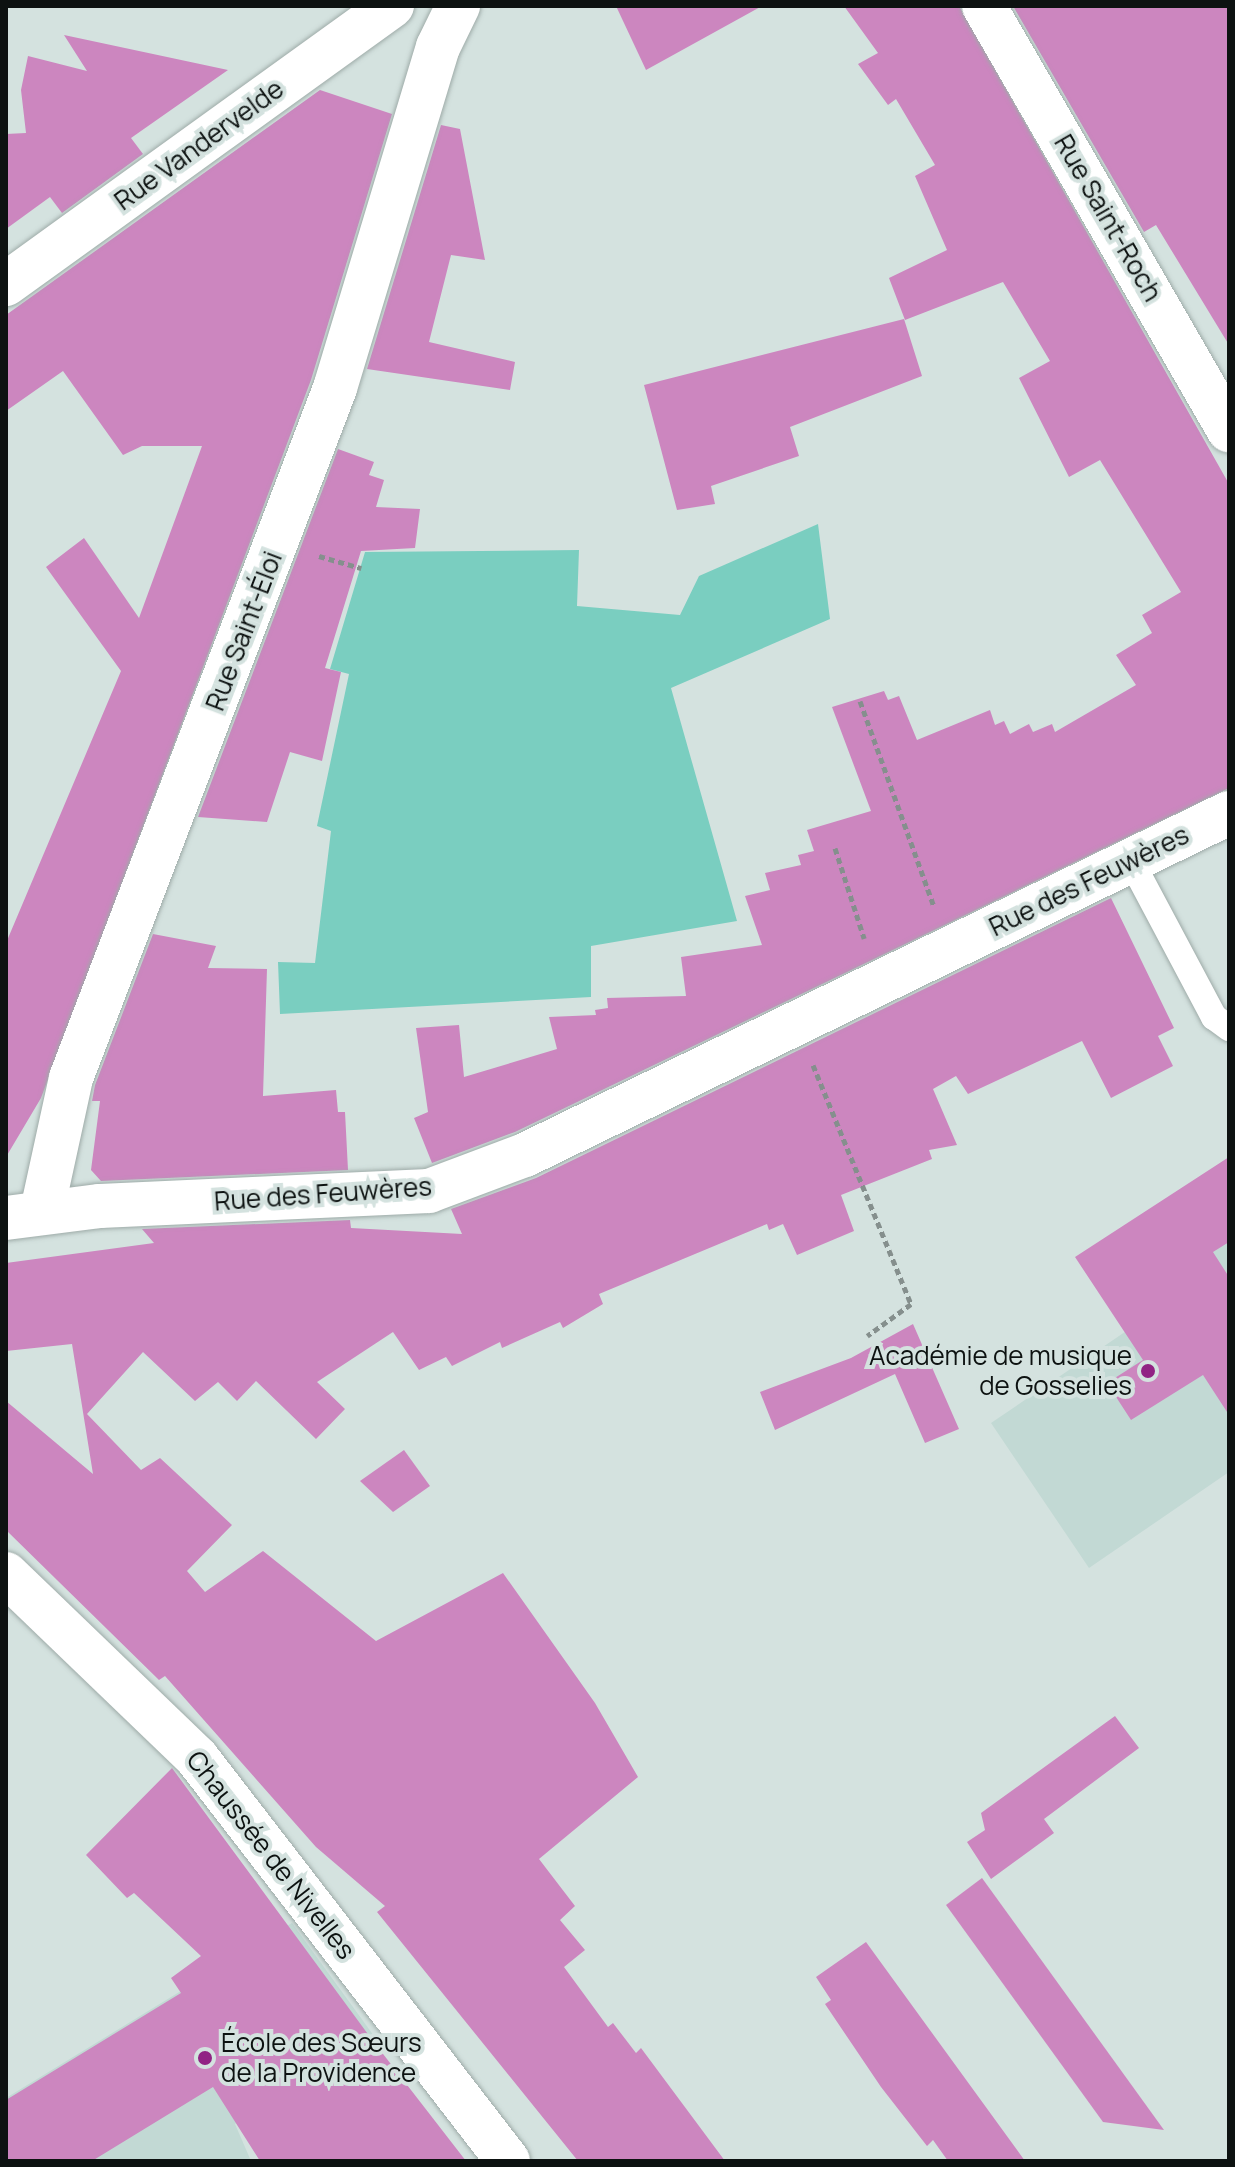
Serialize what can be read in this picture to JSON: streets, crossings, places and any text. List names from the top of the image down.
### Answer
{
  "streets": {
    "street": [
      "Rue Vandervelde",
      "Rue Saint-Roch",
      "Rue Saint-Éloi",
      "Rue des Feuwères",
      "Chaussée de Nivelles"
    ]
  },
  "crossings": [
    ["Rue Saint-Éloi", "Rue des Feuwères"]
  ],
  "places": ["Académie de musique de Gosselies", "École des Sœurs de la Providence"]
}
